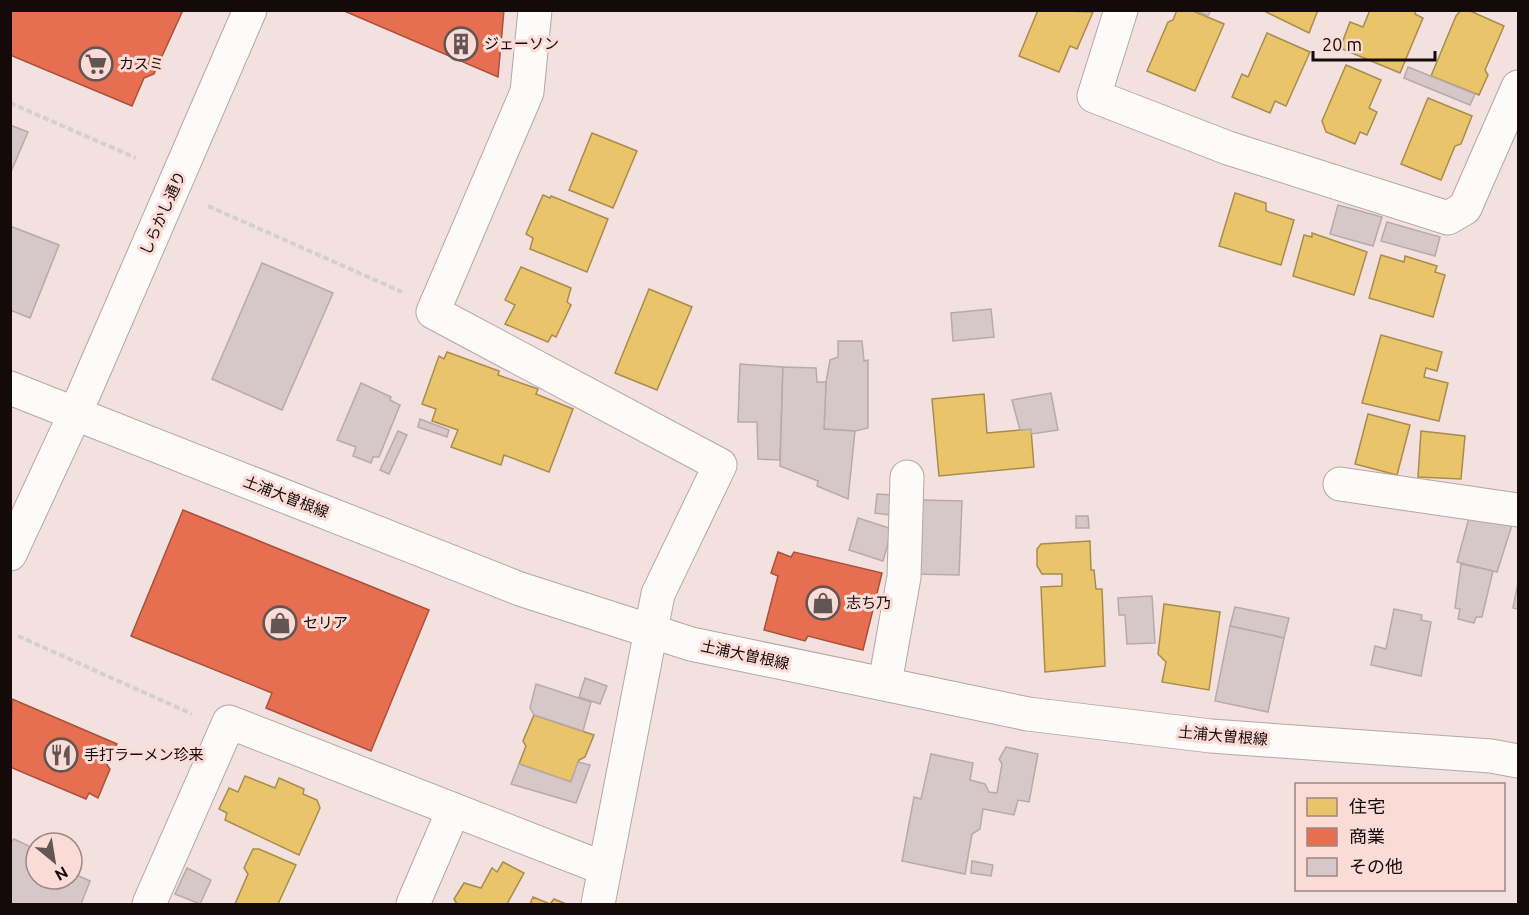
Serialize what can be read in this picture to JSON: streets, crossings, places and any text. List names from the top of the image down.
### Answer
{
  "streets": {
    "street": ["しらかし通り", "土浦大曽根線"]
  },
  "crossings": [
    ["しらかし通り", "土浦大曽根線"]
  ],
  "places": {
    "building": ["ジェーソン"],
    "supermarket": ["カスミ"],
    "shop": ["志ち乃", "セリア"],
    "restaurant": ["手打ラーメン珍来"]
  },
  "legend": ["住宅", "商業", "その他"],
  "scale_bar": "20 m",
  "north": "bottom right"
}
